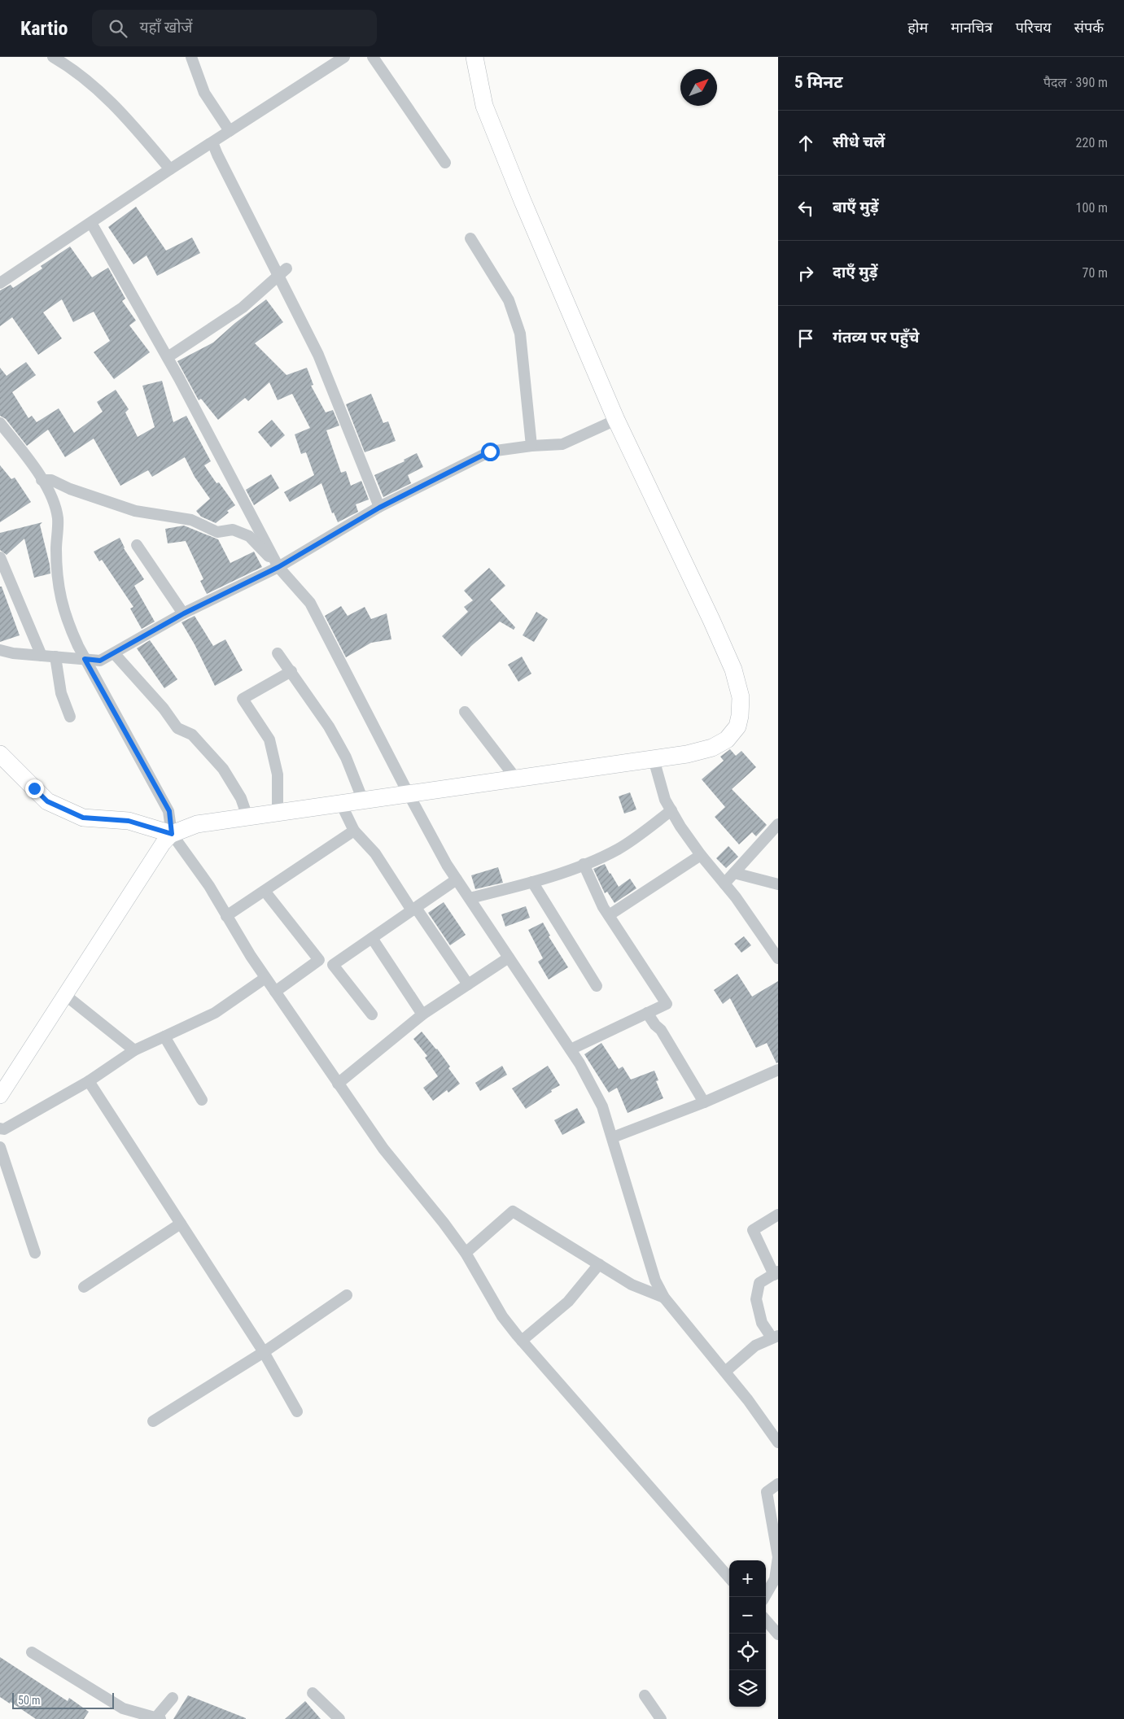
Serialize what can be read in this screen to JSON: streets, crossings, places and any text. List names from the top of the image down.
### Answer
{
  "scale_bar": "50 m",
  "north": "top right",
  "page": {
    "header": "Kartio",
    "search": "यहाँ खोजें",
    "nav": [
      "होम",
      "मानचित्र",
      "परिचय",
      "संपर्क"
    ],
    "heading": ["5 मिनट", "पैदल · 390 m"],
    "list": [
      ["सीधे चलें", "220 m"],
      ["बाएँ मुड़ें", "100 m"],
      ["दाएँ मुड़ें", "70 m"],
      "गंतव्य पर पहुँचे"
    ],
    "map_buttons": ["+", "−"],
    "scale": "50 m"
  }
}
